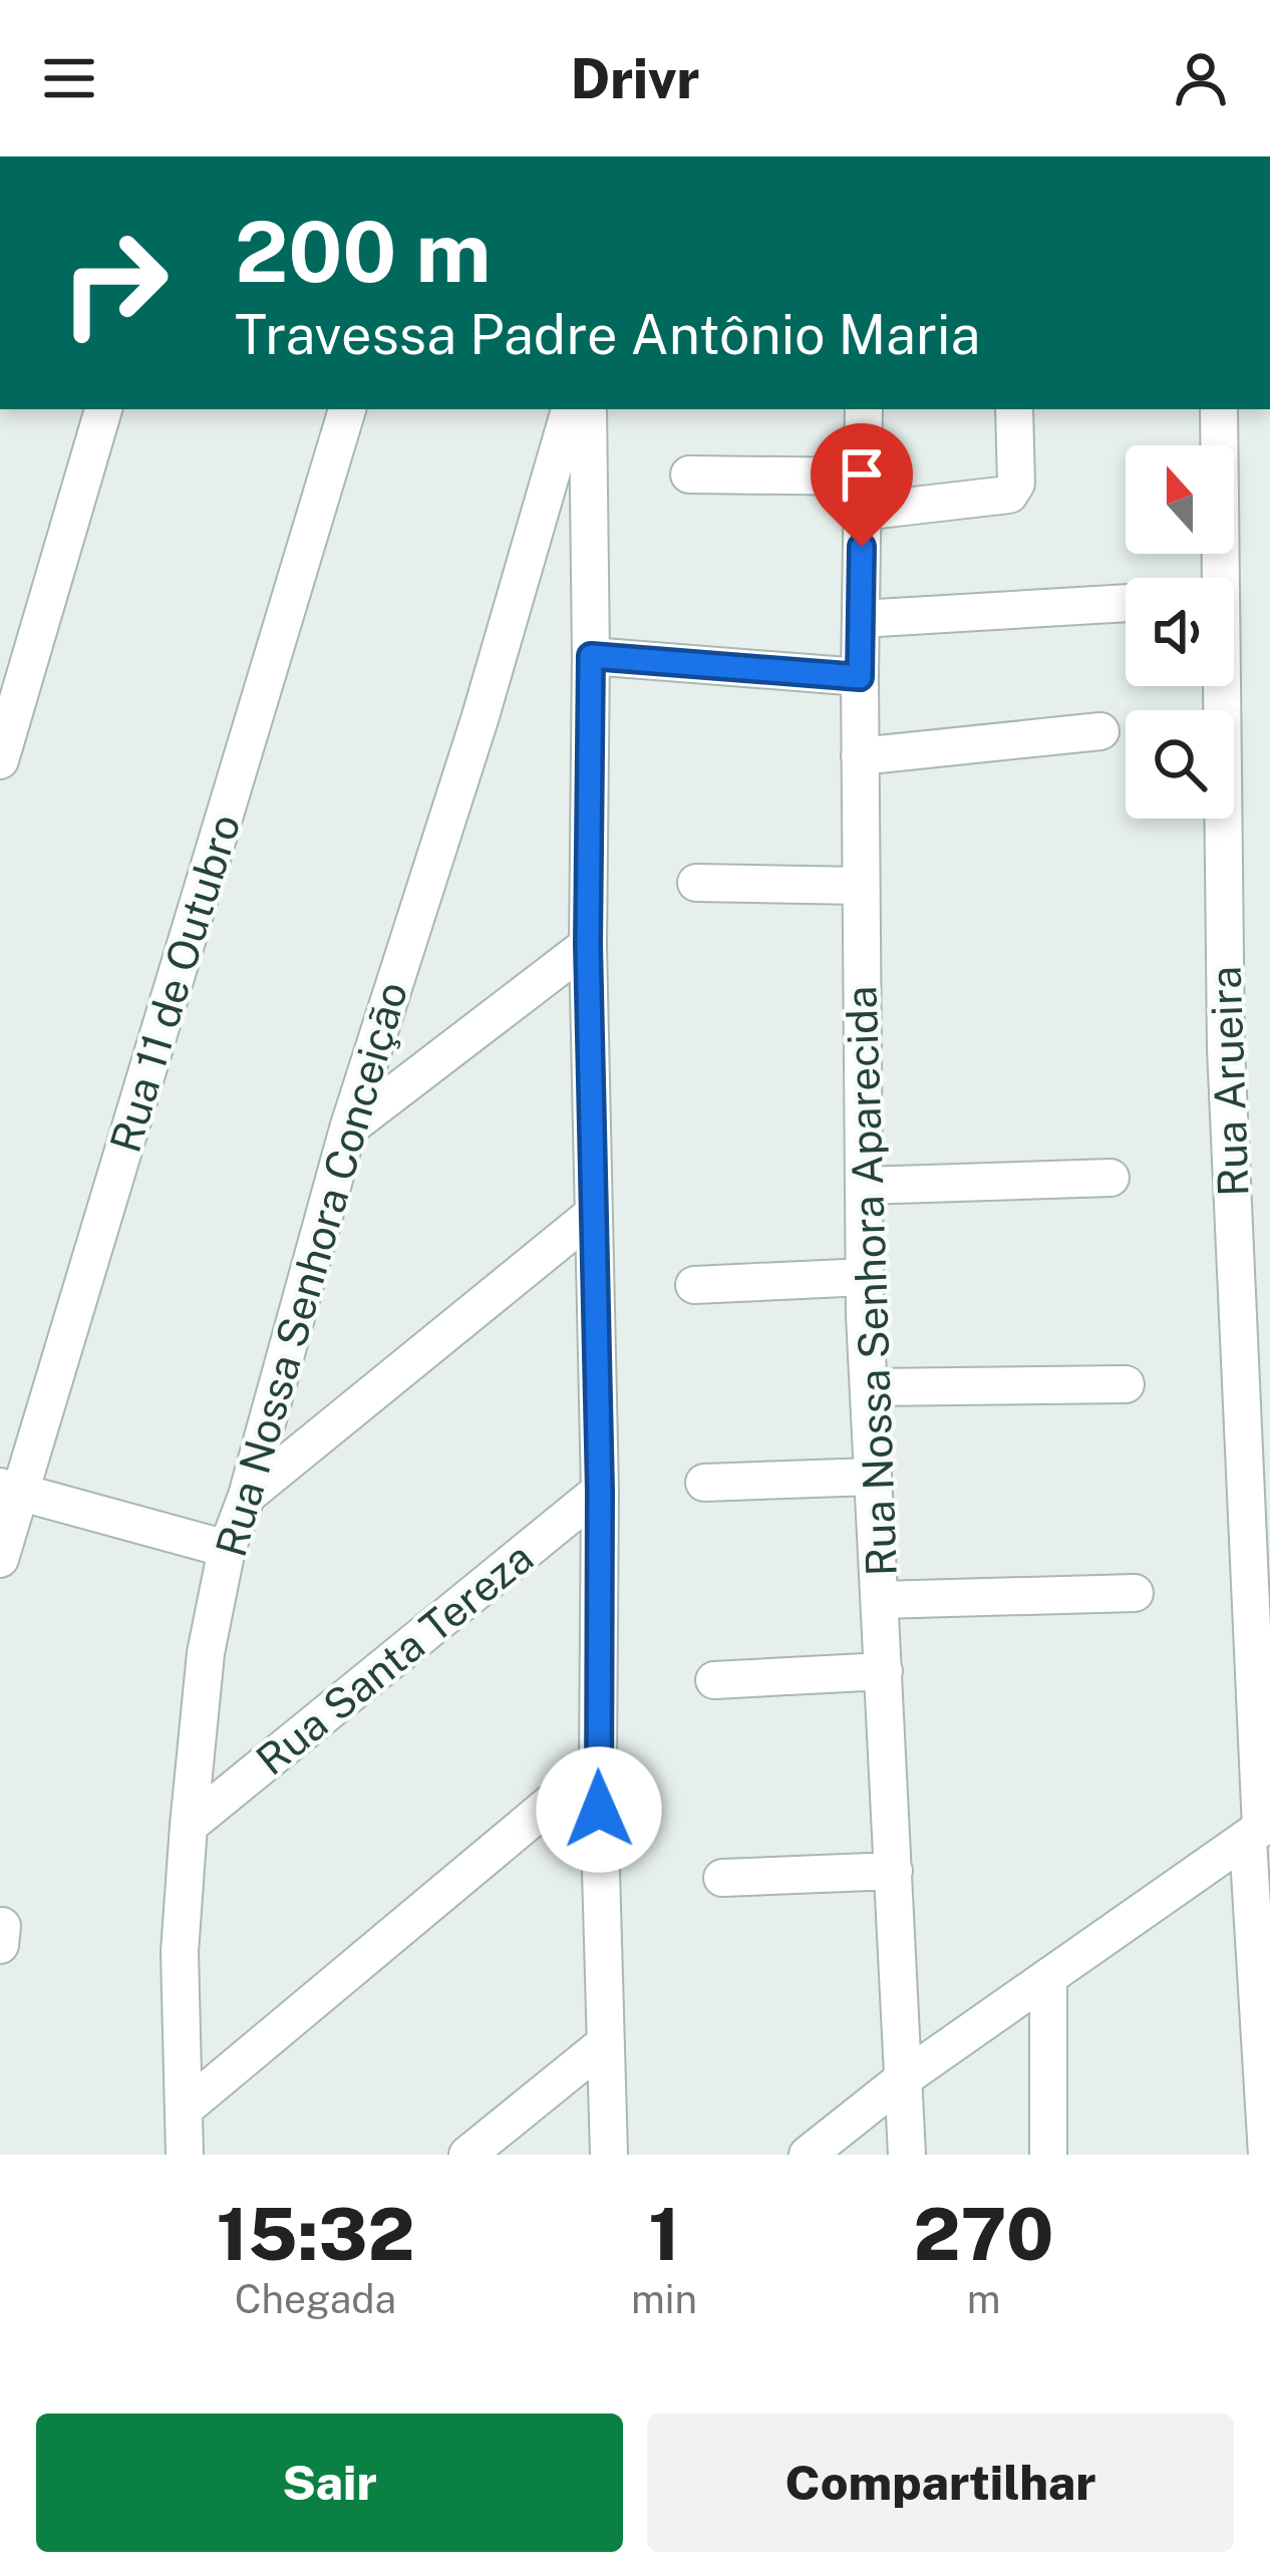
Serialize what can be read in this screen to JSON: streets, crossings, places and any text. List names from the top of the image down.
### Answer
{
  "streets": {
    "street": [
      "Rua 11 de Outubro",
      "Rua Arueira",
      "Rua Nossa Senhora Conceição",
      "Rua Nossa Senhora Aparecida",
      "Rua Santa Tereza"
    ]
  },
  "crossings": [
    ["Rua Nossa Senhora Conceição", "Rua Santa Tereza"]
  ],
  "north": "top",
  "page": {
    "header": "Drivr",
    "turn": ["200 m", "Travessa Padre Antônio Maria"],
    "eta": [
      "15:32",
      "Chegada",
      "1",
      "min",
      "270",
      "m"
    ],
    "buttons": ["Sair", "Compartilhar"]
  }
}
